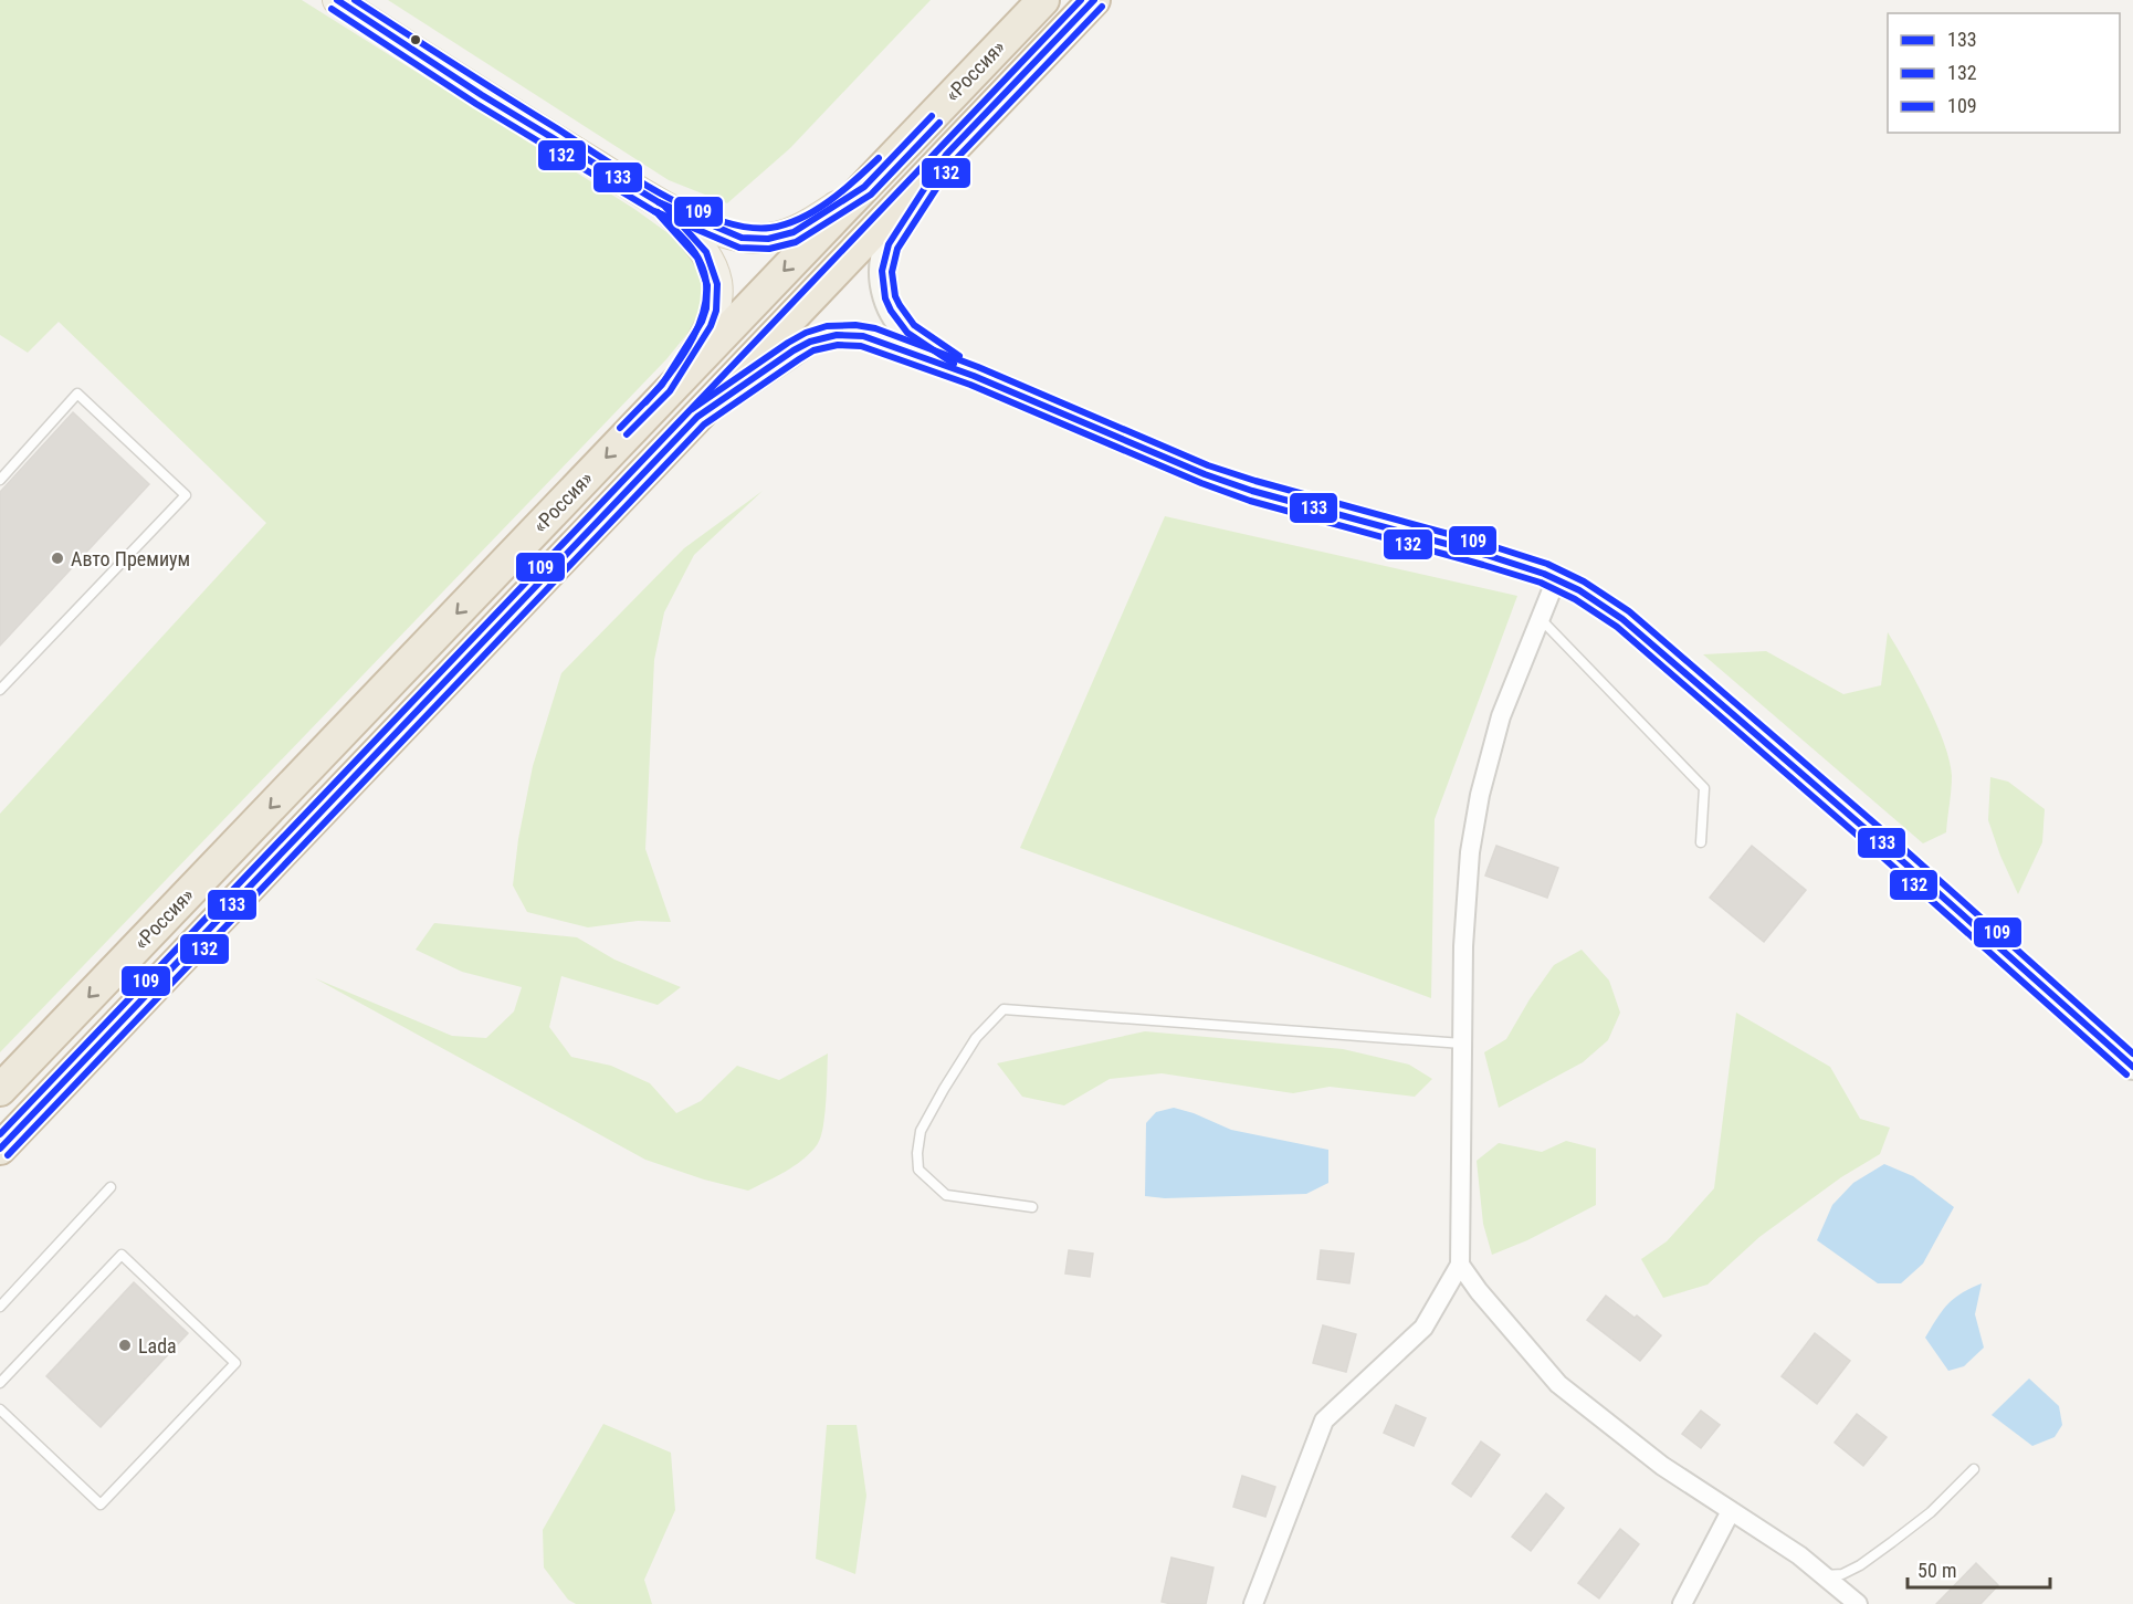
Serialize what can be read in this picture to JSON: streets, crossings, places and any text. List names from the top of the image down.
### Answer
{
  "streets": {
    "highway": ["«Россия»"]
  },
  "places": ["Авто Премиум", "Lada"],
  "lines": ["transit line 133", "transit line 109", "transit line 132"],
  "legend": ["133", "132", "109"],
  "scale_bar": "50 m"
}
